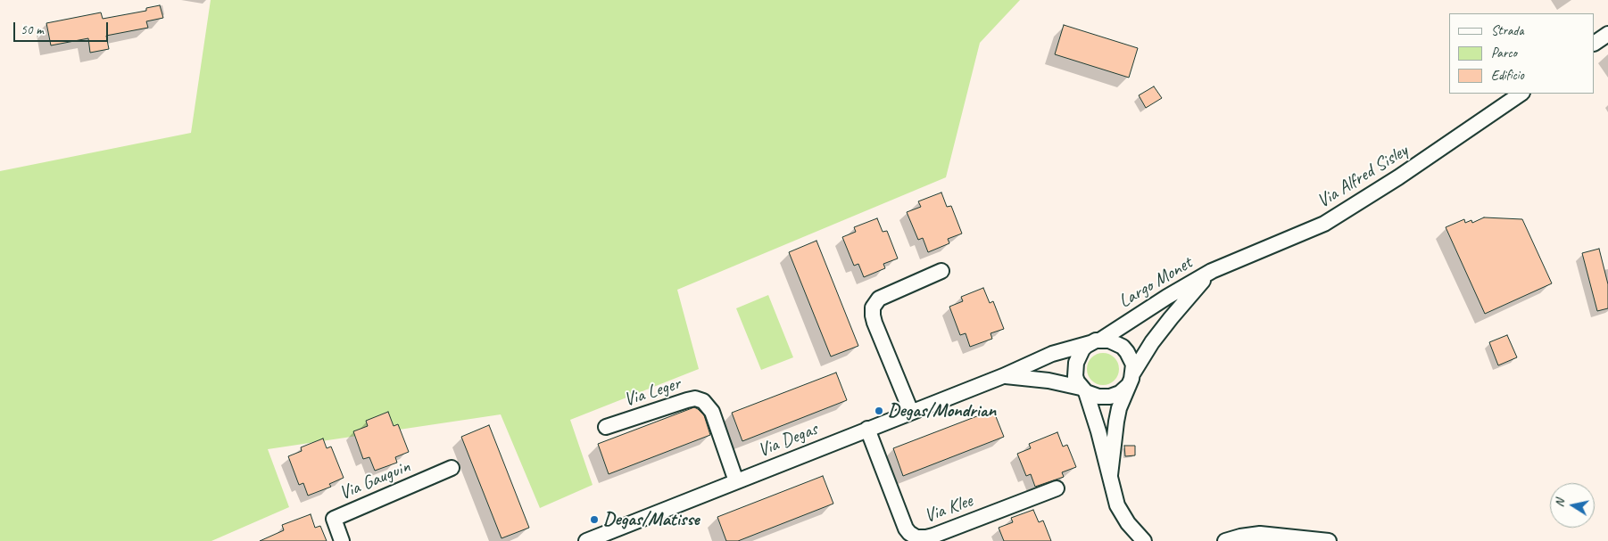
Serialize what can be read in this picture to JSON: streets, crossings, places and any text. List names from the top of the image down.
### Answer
{
  "streets": {
    "street": [
      "Via Alfred Sisley",
      "Largo Monet",
      "Via Leger",
      "Via Degas",
      "Via Gauguin",
      "Via Klee"
    ]
  },
  "crossings": [
    ["Via Alfred Sisley", "Largo Monet"],
    ["Largo Monet", "Via Degas"],
    ["Via Leger", "Via Degas"],
    ["Via Degas", "Via Klee"]
  ],
  "places": ["Degas/Mondrian", "Degas/Matisse"],
  "legend": ["Strada", "Parco", "Edificio"],
  "scale_bar": "50 m",
  "north": "left"
}
